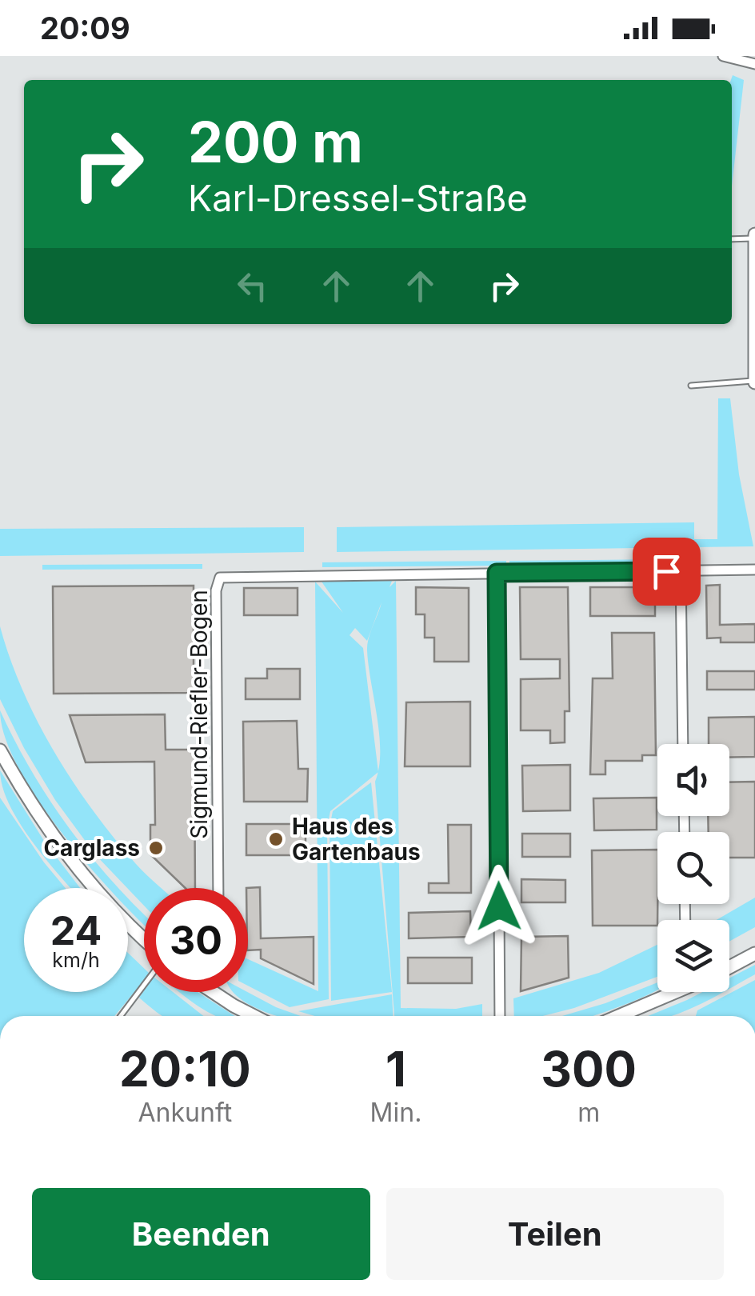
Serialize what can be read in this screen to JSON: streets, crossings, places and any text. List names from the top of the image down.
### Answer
{
  "streets": {
    "street": ["Sigmund-Riefler-Bogen"]
  },
  "places": ["Haus des Gartenbaus", "Carglass"],
  "page": {
    "status": "20:09",
    "turn": ["200 m", "Karl-Dressel-Straße"],
    "speed": "24 km/h",
    "limit": "30",
    "eta": [
      "20:10",
      "Ankunft",
      "1",
      "Min.",
      "300",
      "m"
    ],
    "buttons": ["Beenden", "Teilen"]
  }
}
